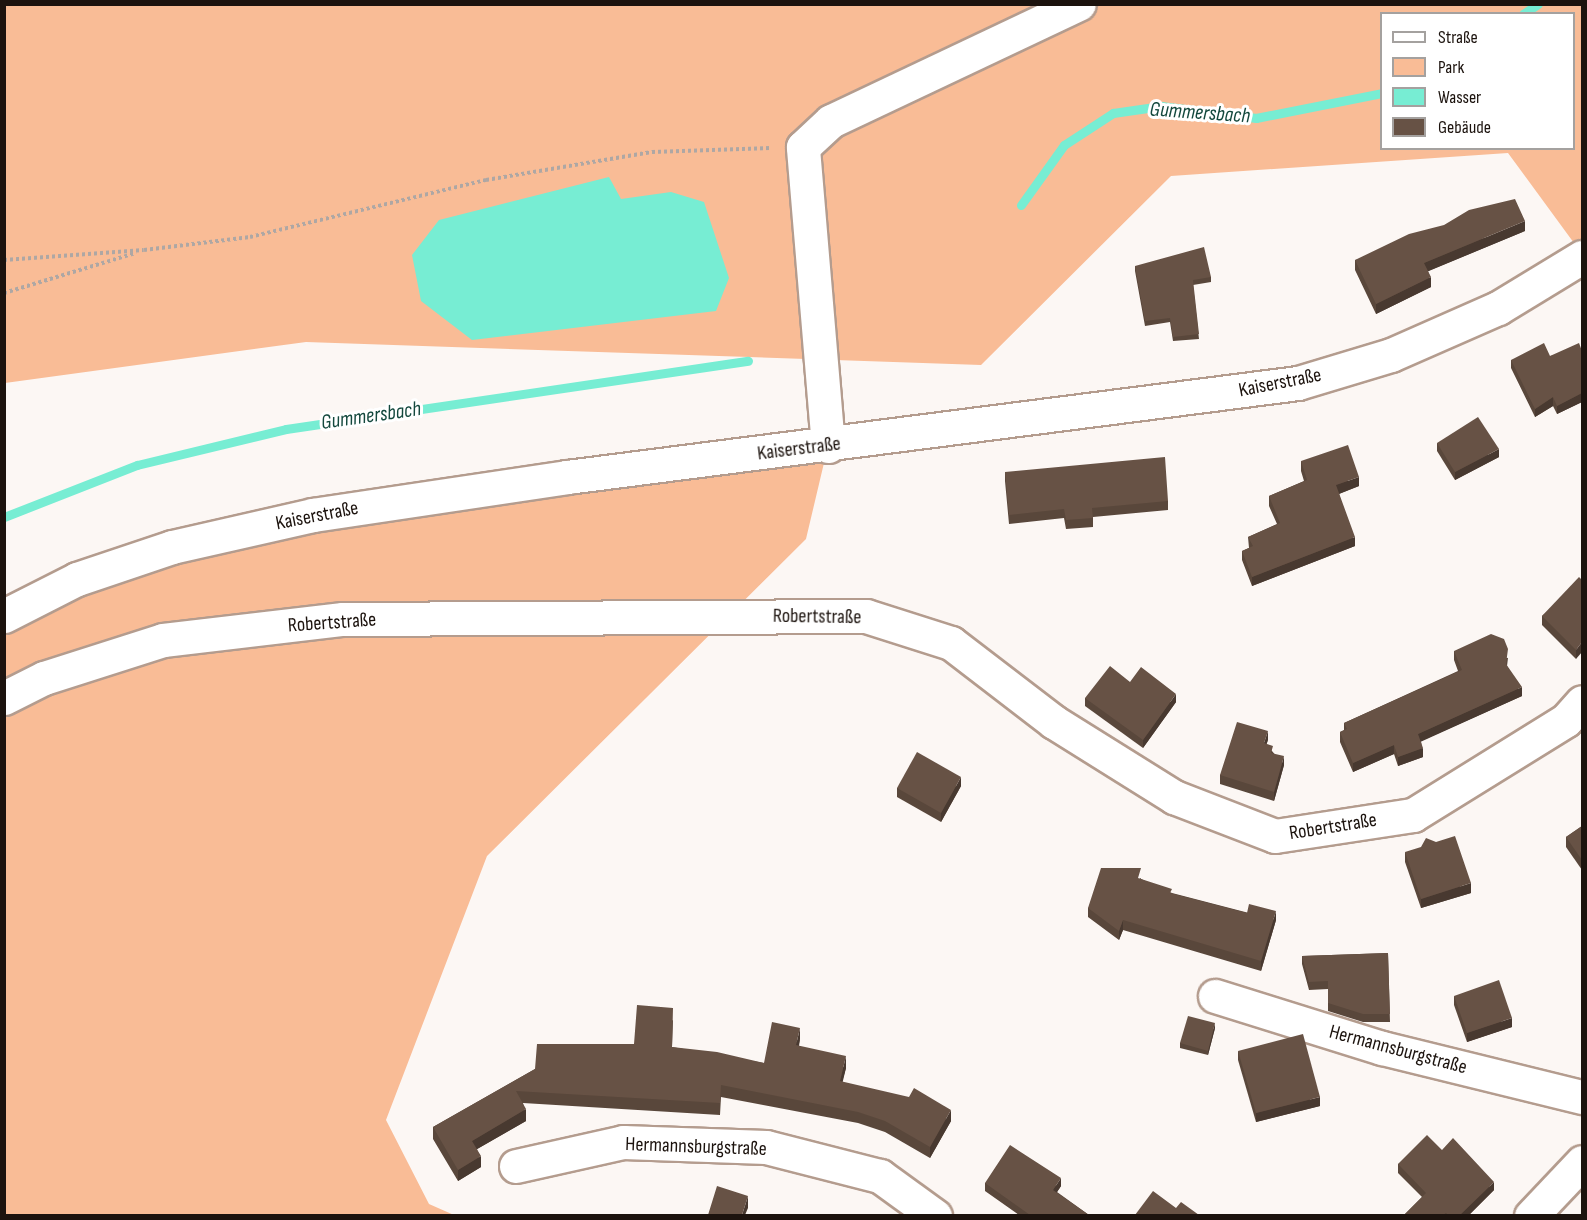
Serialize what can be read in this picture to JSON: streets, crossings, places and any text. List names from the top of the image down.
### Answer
{
  "streets": {
    "street": ["Kaiserstraße", "Robertstraße", "Hermannsburgstraße"]
  },
  "water": ["Gummersbach"],
  "legend": [
    "Straße",
    "Park",
    "Wasser",
    "Gebäude"
  ]
}
